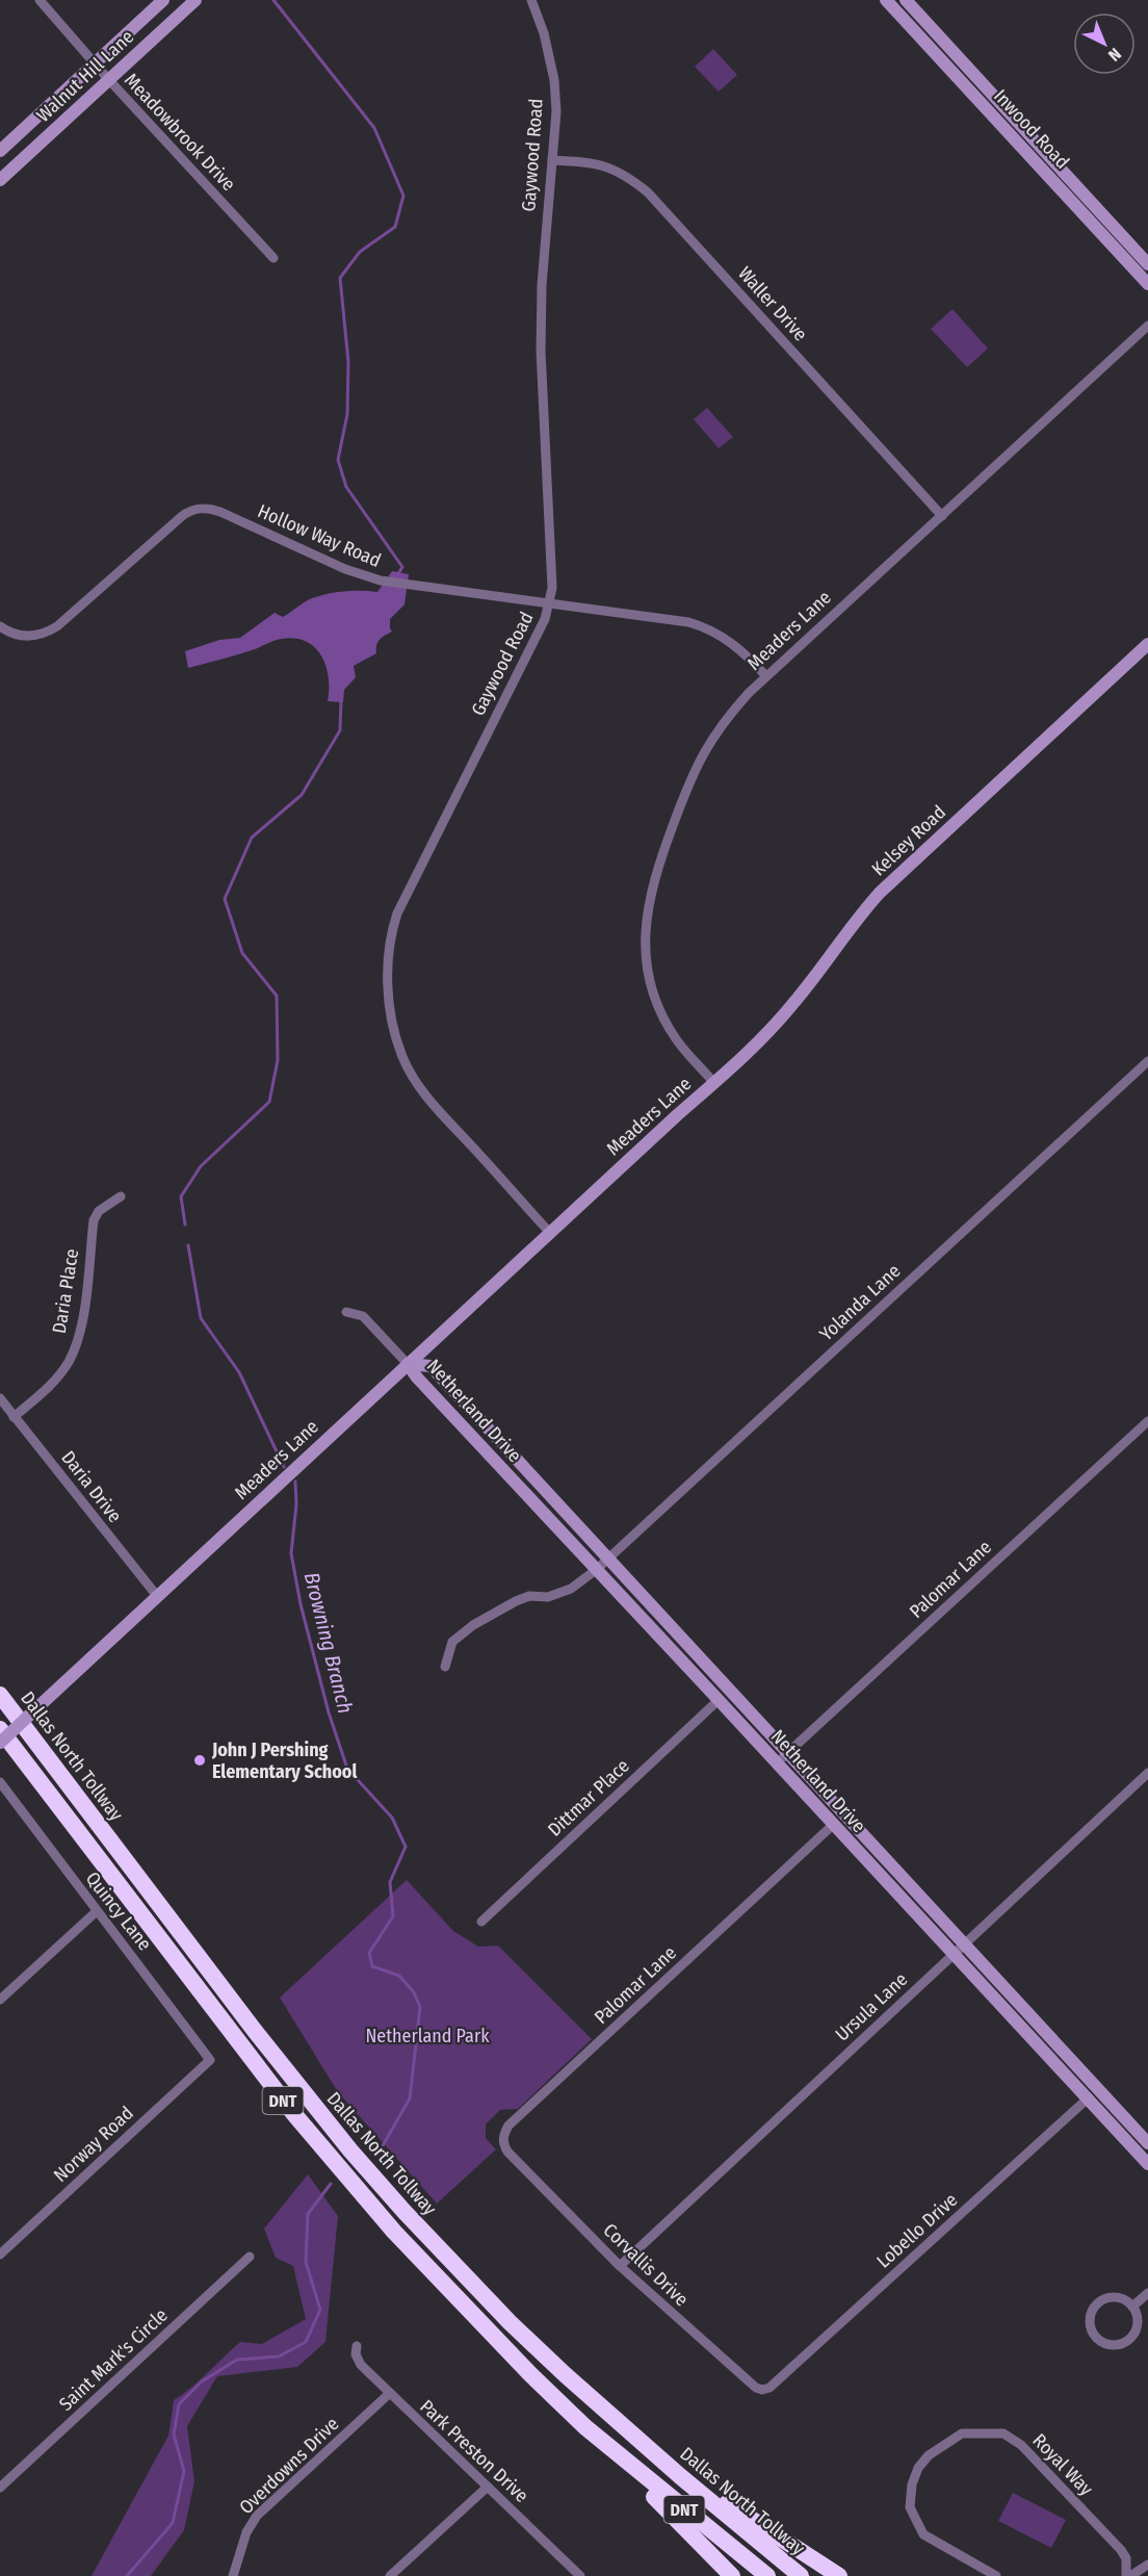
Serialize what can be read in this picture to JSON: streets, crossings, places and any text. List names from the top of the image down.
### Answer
{
  "streets": {
    "highway": ["Dallas North Tollway", "DNT"],
    "street": [
      "Walnut Hill Lane",
      "Inwood Road",
      "Meadowbrook Drive",
      "Gaywood Road",
      "Waller Drive",
      "Hollow Way Road",
      "Meaders Lane",
      "Kelsey Road",
      "Daria Place",
      "Yolanda Lane",
      "Netherland Drive",
      "Daria Drive",
      "Palomar Lane",
      "Dittmar Place",
      "Quincy Lane",
      "Ursula Lane",
      "Norway Road",
      "Lobello Drive",
      "Corvallis Drive",
      "Saint Mark's Circle",
      "Park Preston Drive",
      "Royal Way",
      "Overdowns Drive"
    ]
  },
  "crossings": [
    ["Walnut Hill Lane", "Meadowbrook Drive"],
    ["Gaywood Road", "Waller Drive"],
    ["Gaywood Road", "Hollow Way Road"],
    ["Gaywood Road", "Meaders Lane"],
    ["Waller Drive", "Meaders Lane"],
    ["Hollow Way Road", "Meaders Lane"],
    ["Meaders Lane", "Kelsey Road"],
    ["Meaders Lane", "Netherland Drive"],
    ["Meaders Lane", "Daria Drive"],
    ["Daria Place", "Daria Drive"],
    ["Yolanda Lane", "Netherland Drive"],
    ["Netherland Drive", "Palomar Lane"],
    ["Netherland Drive", "Dittmar Place"],
    ["Netherland Drive", "Ursula Lane"],
    ["Netherland Drive", "Lobello Drive"],
    ["Palomar Lane", "Corvallis Drive"],
    ["Quincy Lane", "Norway Road"],
    ["Ursula Lane", "Corvallis Drive"],
    ["Lobello Drive", "Corvallis Drive"],
    ["Park Preston Drive", "Overdowns Drive"]
  ],
  "water": ["Browning Branch"],
  "parks": ["Netherland Park"],
  "places": ["John J Pershing Elementary School"],
  "north": "bottom right"
}
